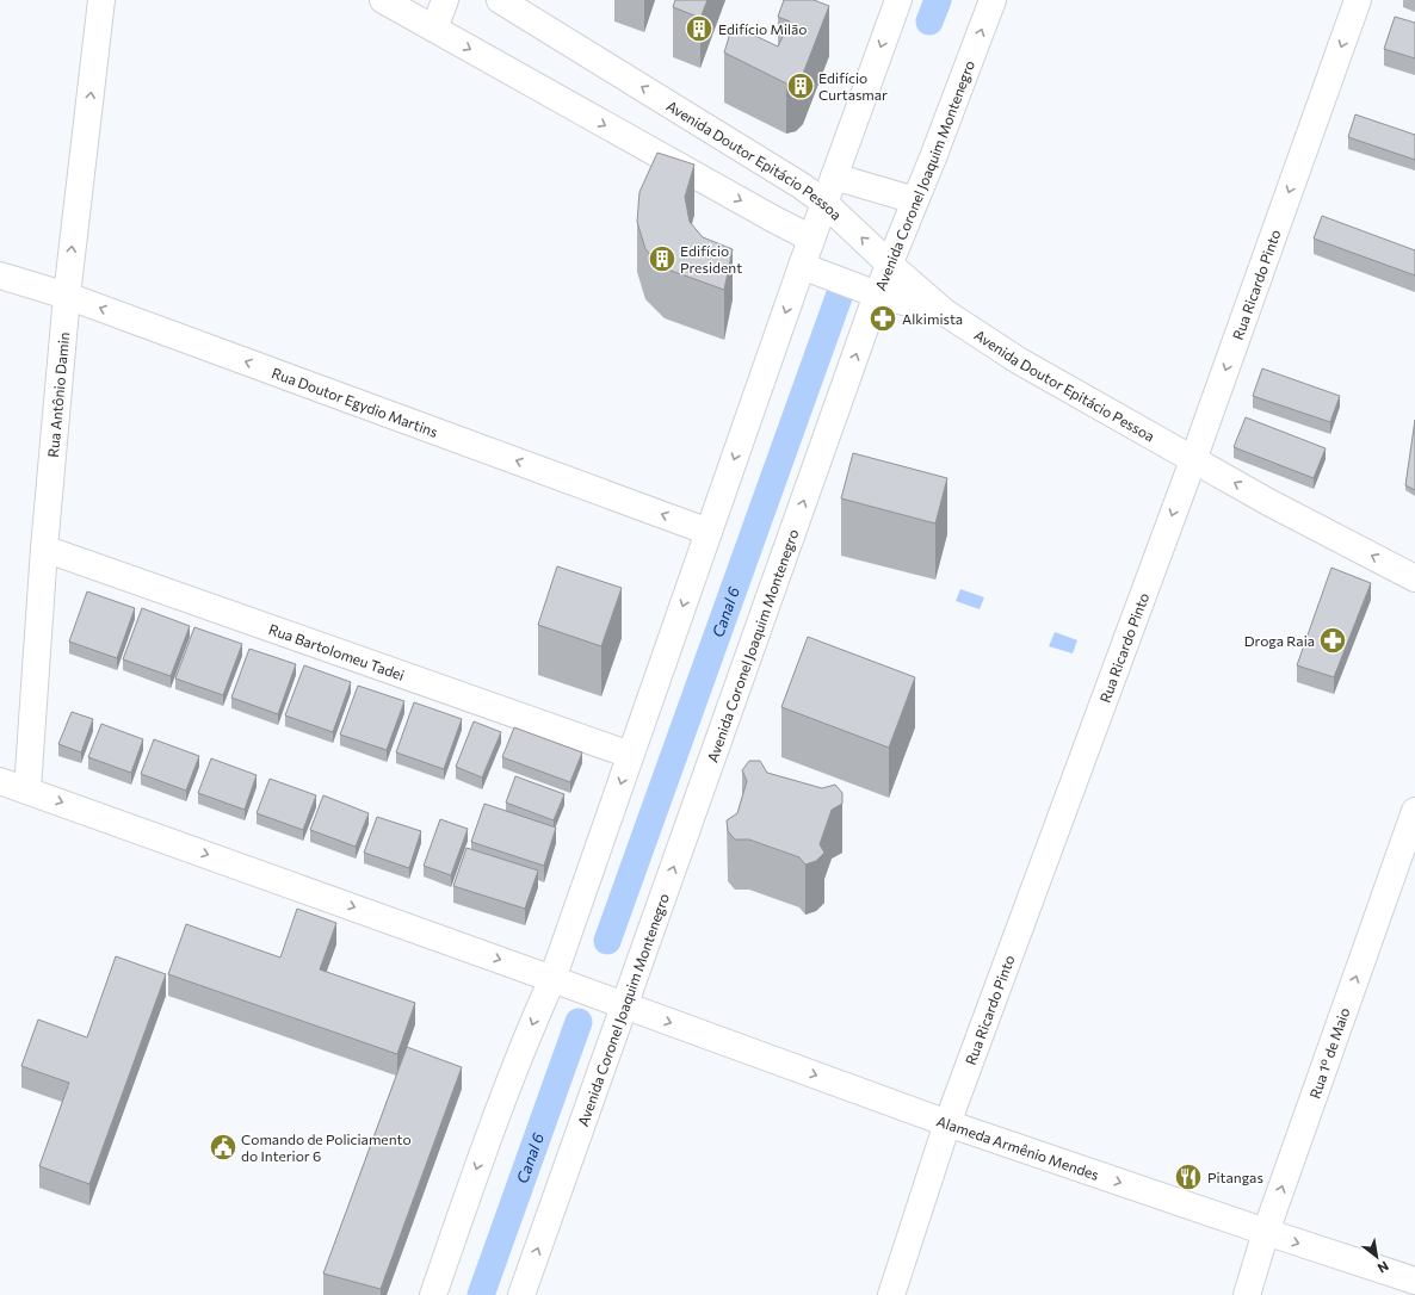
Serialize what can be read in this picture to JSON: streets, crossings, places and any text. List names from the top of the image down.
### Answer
{
  "streets": {
    "main road": [
      "Avenida Doutor Epitácio Pessoa",
      "Avenida Coronel Joaquim Montenegro",
      "Rua Ricardo Pinto",
      "Rua Antônio Damin",
      "Rua Doutor Egydio Martins",
      "Rua Bartolomeu Tadei",
      "Rua 1º de Maio",
      "Alameda Armênio Mendes"
    ]
  },
  "crossings": [
    ["Avenida Doutor Epitácio Pessoa", "Avenida Coronel Joaquim Montenegro"],
    ["Avenida Doutor Epitácio Pessoa", "Rua Ricardo Pinto"],
    ["Avenida Coronel Joaquim Montenegro", "Alameda Armênio Mendes"],
    ["Rua Ricardo Pinto", "Alameda Armênio Mendes"],
    ["Rua Antônio Damin", "Rua Doutor Egydio Martins"],
    ["Rua Antônio Damin", "Rua Bartolomeu Tadei"],
    ["Rua Antônio Damin", "Alameda Armênio Mendes"],
    ["Rua 1º de Maio", "Alameda Armênio Mendes"]
  ],
  "one_way": [
    "Rua Ricardo Pinto",
    "Rua Antônio Damin",
    "Rua Doutor Egydio Martins",
    "Rua 1º de Maio",
    "Alameda Armênio Mendes"
  ],
  "water": ["Canal 6"],
  "places": {
    "building": ["Edifício Milão", "Edifício Curtasmar", "Edifício President"],
    "pharmacy": ["Alkimista", "Droga Raia"],
    "public building": ["Comando de Policiamento do Interior 6"],
    "restaurant": ["Pitangas"]
  },
  "north": "bottom right"
}
